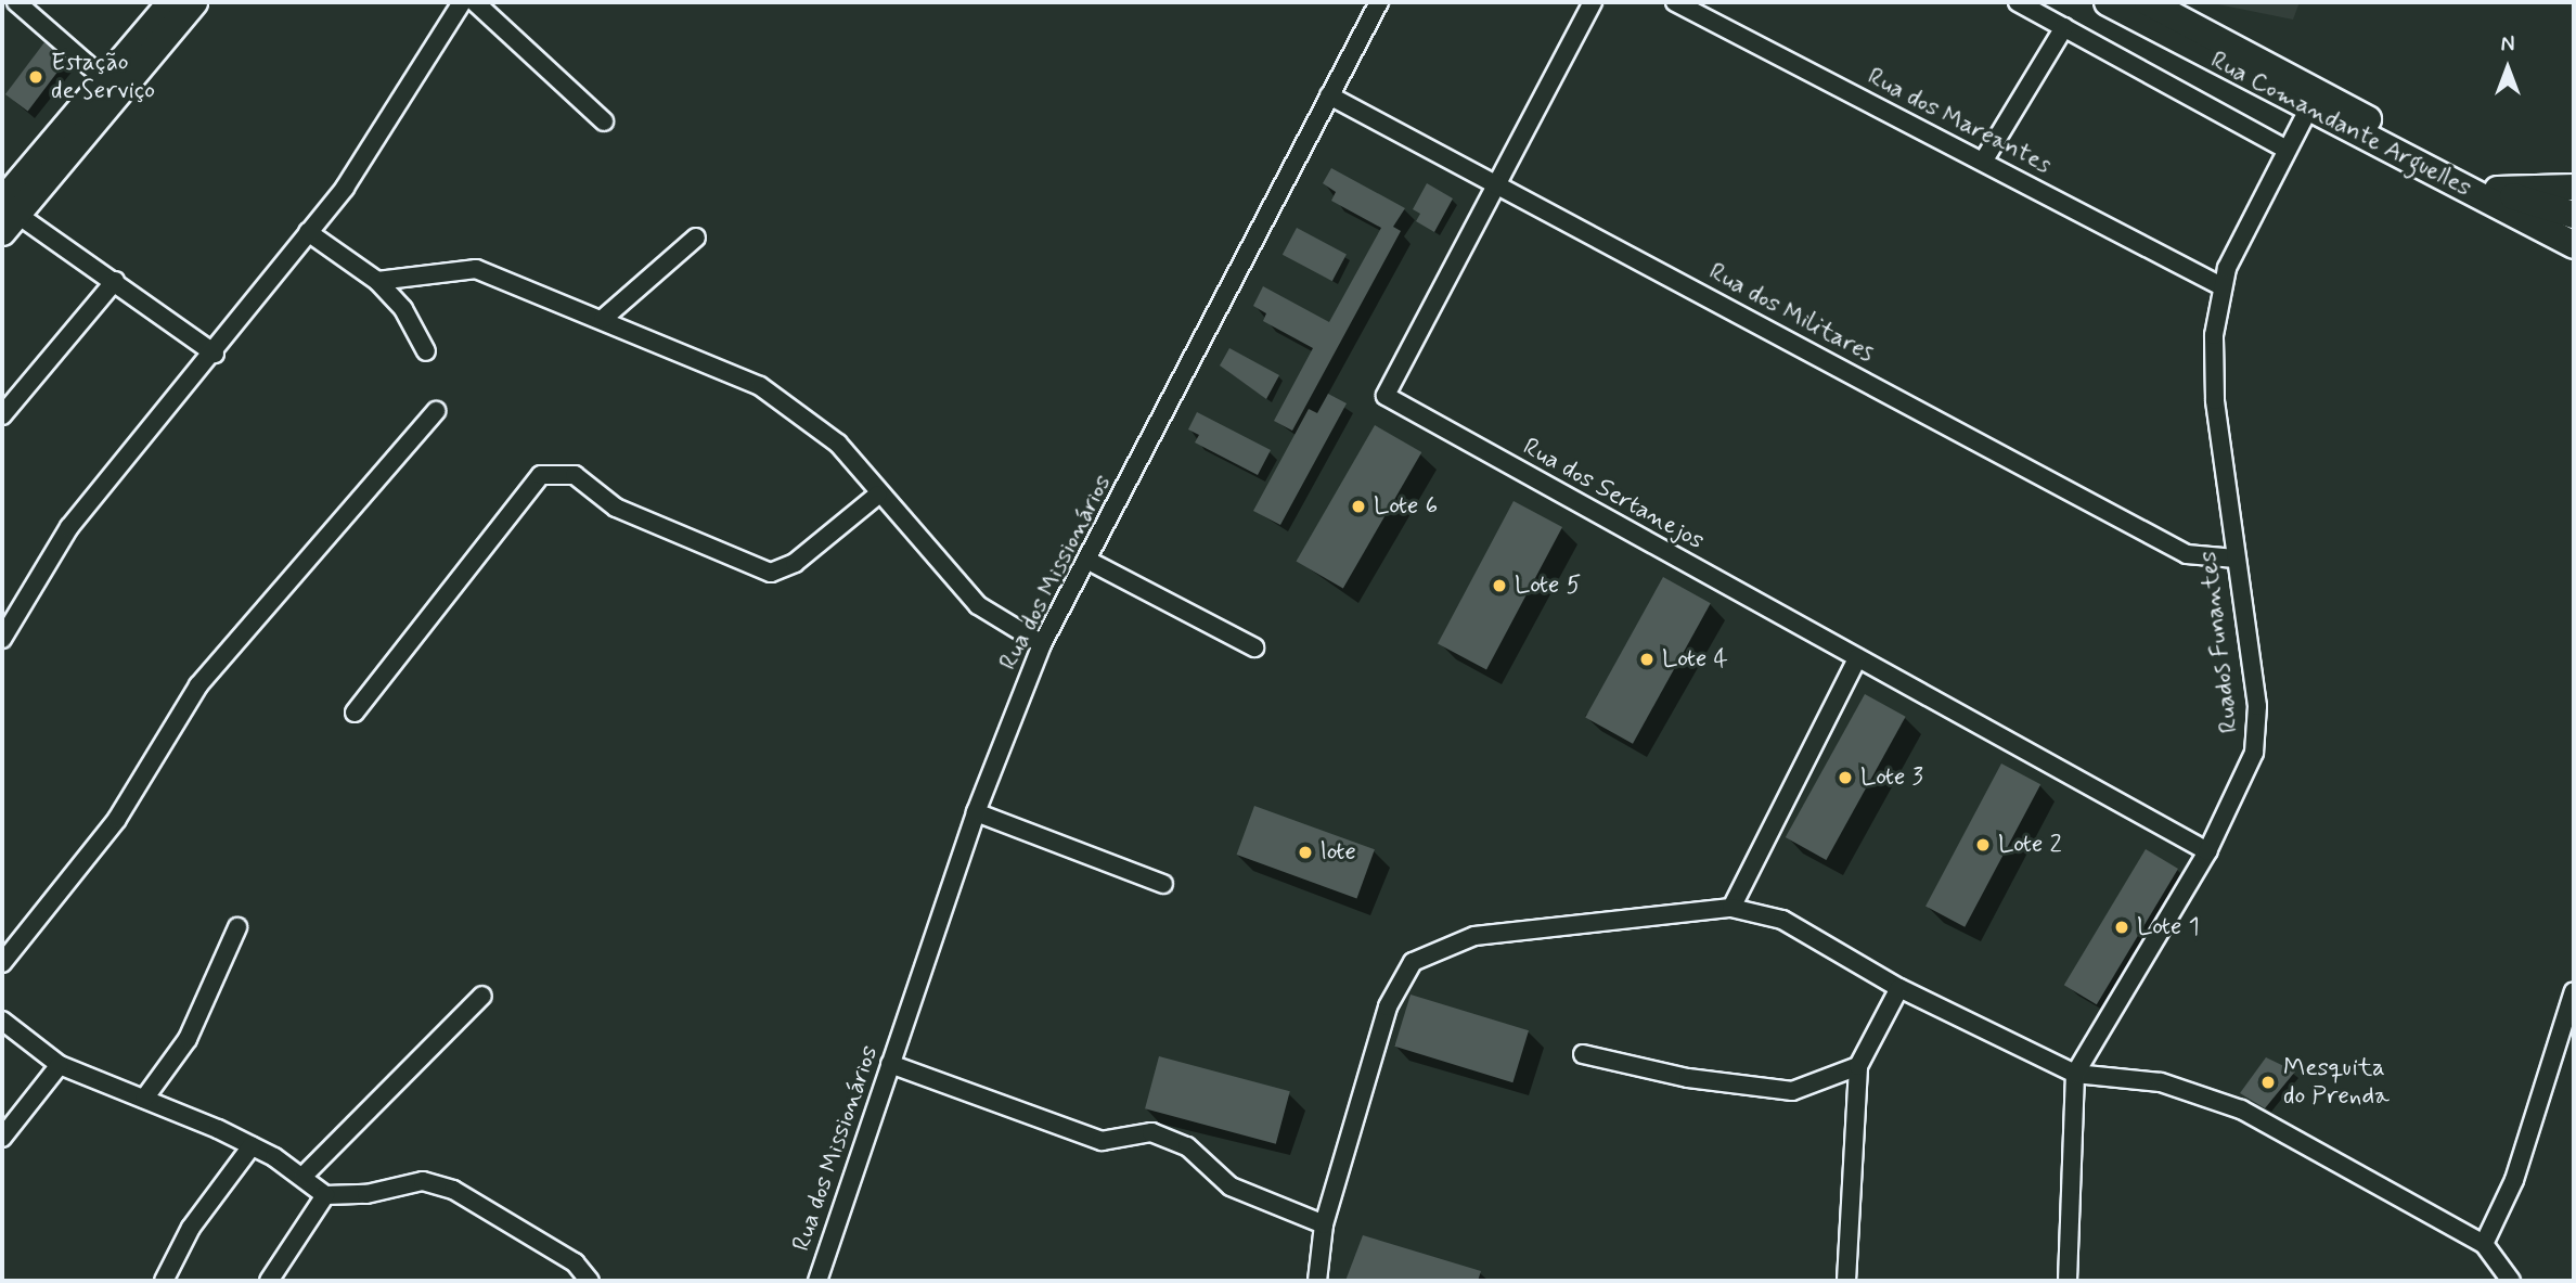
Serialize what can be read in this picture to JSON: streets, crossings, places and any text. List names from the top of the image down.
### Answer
{
  "streets": {
    "main road": ["Rua Comandante Arguelles"],
    "street": [
      "Rua dos Mareantes",
      "Rua dos Militares",
      "Rua dos Sertanejos",
      "Rua dos Missionários",
      "Ruados Funantes"
    ]
  },
  "crossings": [
    ["Rua dos Mareantes", "Ruados Funantes"],
    ["Rua Comandante Arguelles", "Ruados Funantes"],
    ["Rua dos Militares", "Rua dos Sertanejos"],
    ["Rua dos Militares", "Rua dos Missionários"],
    ["Rua dos Militares", "Ruados Funantes"],
    ["Rua dos Sertanejos", "Ruados Funantes"]
  ],
  "places": [
    "Estação de Serviço",
    "Lote 6",
    "Lote 5",
    "Lote 4",
    "Lote 3",
    "Lote 2",
    "lote",
    "Lote 1",
    "Mesquita do Prenda"
  ],
  "north": "top"
}
